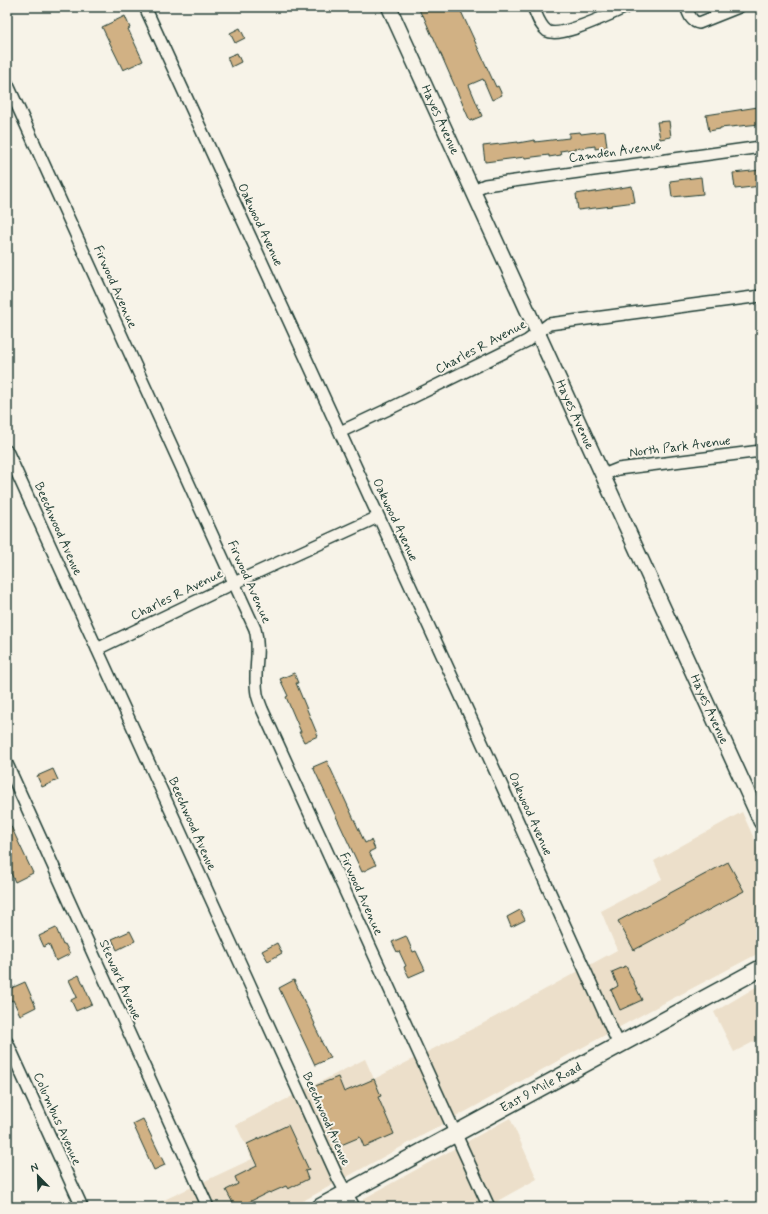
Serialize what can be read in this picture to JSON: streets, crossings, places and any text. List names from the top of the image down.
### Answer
{
  "streets": {
    "main road": ["East 9 Mile Road"],
    "street": [
      "Hayes Avenue",
      "Camden Avenue",
      "Oakwood Avenue",
      "Firwood Avenue",
      "Charles R Avenue",
      "North Park Avenue",
      "Beechwood Avenue",
      "Stewart Avenue",
      "Columbus Avenue"
    ]
  },
  "crossings": [
    ["Hayes Avenue", "Camden Avenue"],
    ["Hayes Avenue", "Charles R Avenue"],
    ["Hayes Avenue", "North Park Avenue"],
    ["Oakwood Avenue", "Charles R Avenue"],
    ["Oakwood Avenue", "East 9 Mile Road"],
    ["Firwood Avenue", "Charles R Avenue"],
    ["Firwood Avenue", "East 9 Mile Road"],
    ["Charles R Avenue", "Beechwood Avenue"],
    ["Beechwood Avenue", "East 9 Mile Road"]
  ],
  "north": "top left"
}
